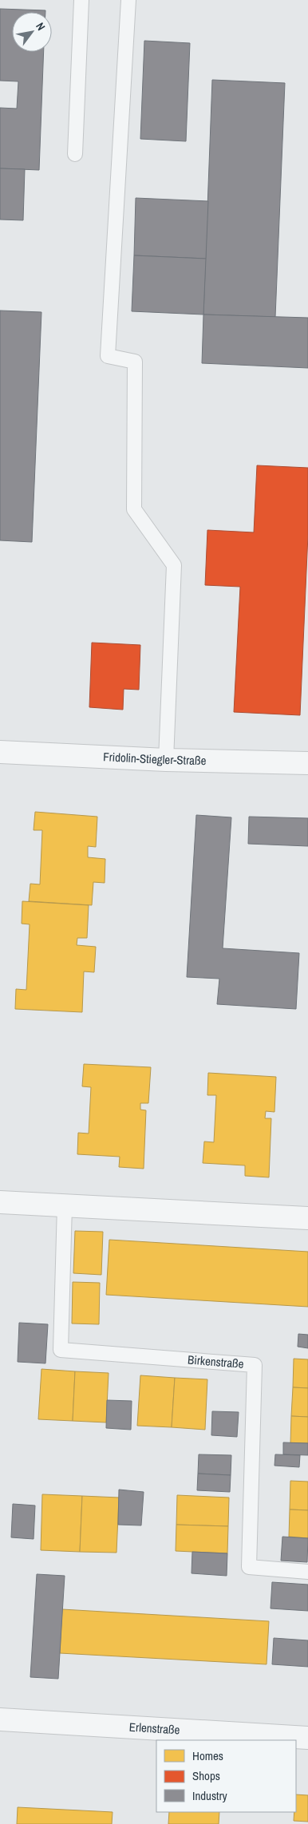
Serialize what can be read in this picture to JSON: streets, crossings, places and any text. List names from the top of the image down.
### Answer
{
  "streets": {
    "street": ["Fridolin-Stiegler-Straße", "Erlenstraße"],
    "lane": ["Birkenstraße"]
  },
  "legend": ["Homes", "Shops", "Industry"],
  "north": "top right"
}
